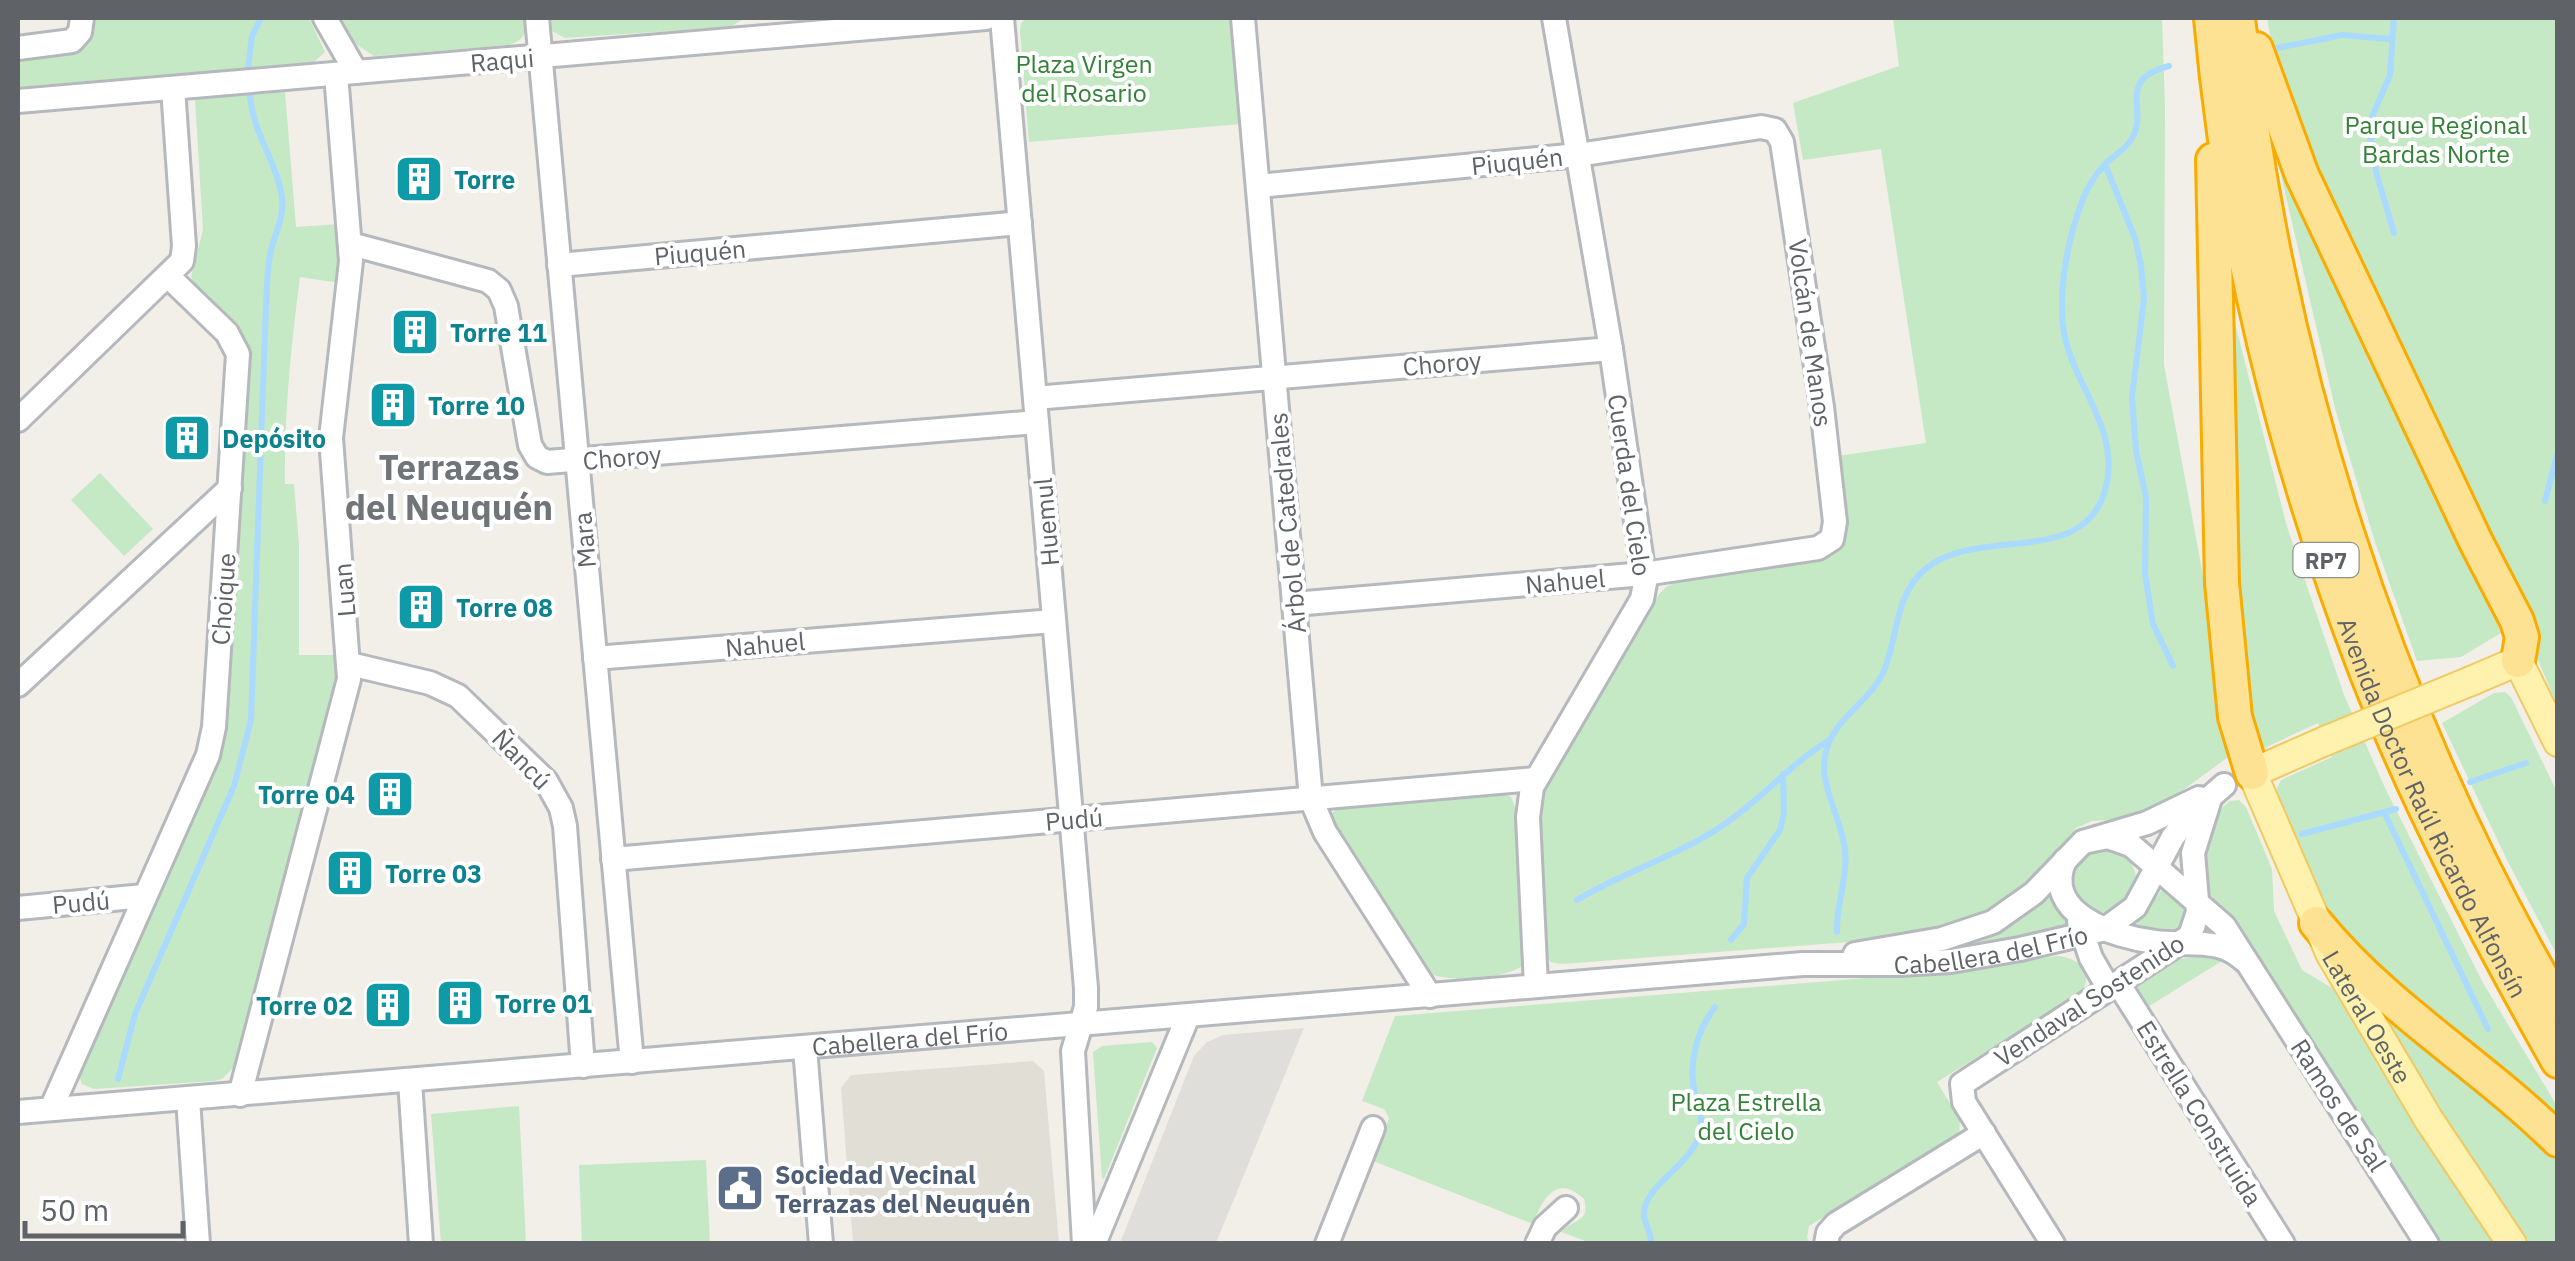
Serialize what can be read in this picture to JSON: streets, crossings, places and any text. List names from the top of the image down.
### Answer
{
  "streets": {
    "highway": ["RP7", "Avenida Doctor Raúl Ricardo Alfonsín"],
    "main road": ["Cabellera del Frío", "Lateral Oeste"],
    "street": [
      "Raqui",
      "Piuquén",
      "Volcán de Manos",
      "Choroy",
      "Cuerda del Cielo",
      "Huemul",
      "Árbol de Catedrales",
      "Mara",
      "Nahuel",
      "Luan",
      "Choique",
      "Ñancú",
      "Pudú",
      "Vendaval Sostenido",
      "Ramos de Sal",
      "Estrella Construida"
    ]
  },
  "crossings": [
    ["Raqui", "Mara"],
    ["Raqui", "Luan"],
    ["Piuquén", "Volcán de Manos"],
    ["Piuquén", "Cuerda del Cielo"],
    ["Piuquén", "Huemul"],
    ["Piuquén", "Árbol de Catedrales"],
    ["Piuquén", "Mara"],
    ["Volcán de Manos", "Nahuel"],
    ["Choroy", "Cuerda del Cielo"],
    ["Choroy", "Huemul"],
    ["Choroy", "Árbol de Catedrales"],
    ["Choroy", "Mara"],
    ["Choroy", "Luan"],
    ["Cuerda del Cielo", "Nahuel"],
    ["Cuerda del Cielo", "Pudú"],
    ["Cuerda del Cielo", "Cabellera del Frío"],
    ["Huemul", "Nahuel"],
    ["Huemul", "Pudú"],
    ["Huemul", "Cabellera del Frío"],
    ["Árbol de Catedrales", "Nahuel"],
    ["Árbol de Catedrales", "Pudú"],
    ["Árbol de Catedrales", "Cabellera del Frío"],
    ["Mara", "Nahuel"],
    ["Mara", "Pudú"],
    ["Mara", "Cabellera del Frío"],
    ["Luan", "Ñancú"],
    ["Luan", "Cabellera del Frío"],
    ["Choique", "Pudú"],
    ["Choique", "Cabellera del Frío"],
    ["Ñancú", "Cabellera del Frío"],
    ["Cabellera del Frío", "Lateral Oeste"],
    ["Cabellera del Frío", "Ramos de Sal"],
    ["Cabellera del Frío", "Estrella Construida"],
    ["Vendaval Sostenido", "Ramos de Sal"],
    ["Vendaval Sostenido", "Estrella Construida"],
    ["Ramos de Sal", "Estrella Construida"]
  ],
  "districts": ["Terrazas del Neuquén"],
  "parks": ["Plaza Virgen del Rosario", "Parque Regional Bardas Norte", "Plaza Estrella del Cielo"],
  "places": {
    "building": [
      "Torre",
      "Torre 11",
      "Torre 10",
      "Depósito",
      "Torre 08",
      "Torre 04",
      "Torre 03",
      "Torre 01",
      "Torre 02"
    ],
    "public building": ["Sociedad Vecinal Terrazas del Neuquén"]
  },
  "scale_bar": "50 m"
}
